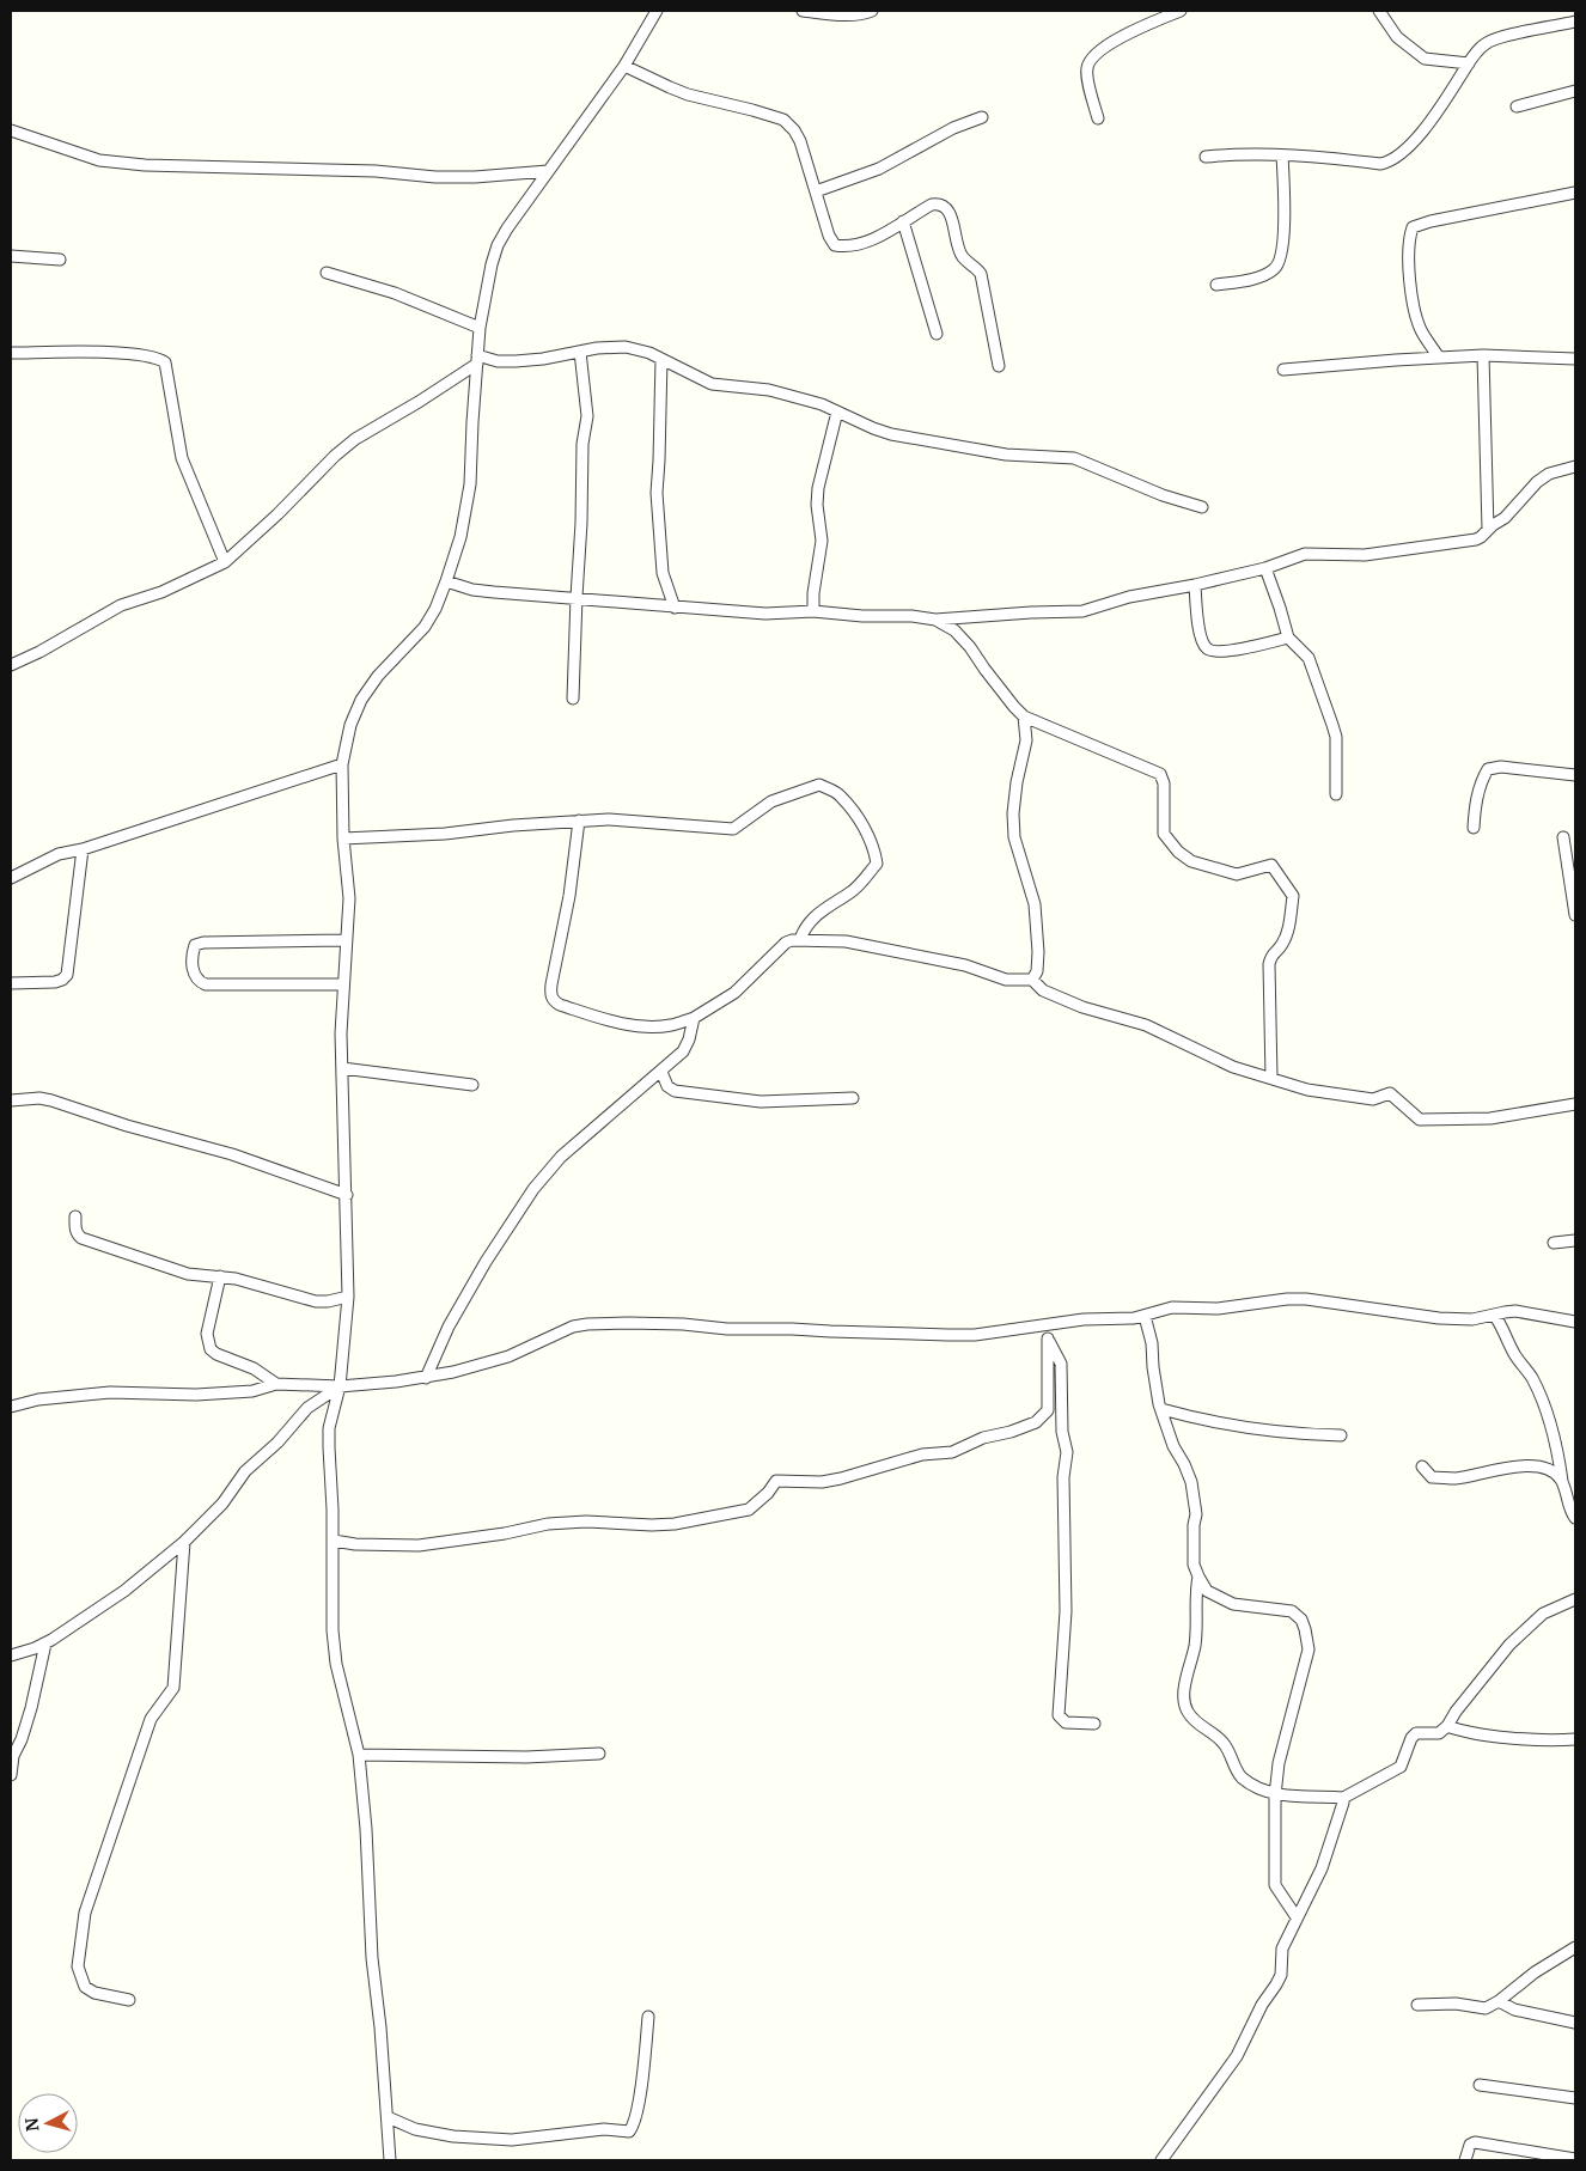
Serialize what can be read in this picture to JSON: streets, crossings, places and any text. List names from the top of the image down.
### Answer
{
  "north": "left"
}
